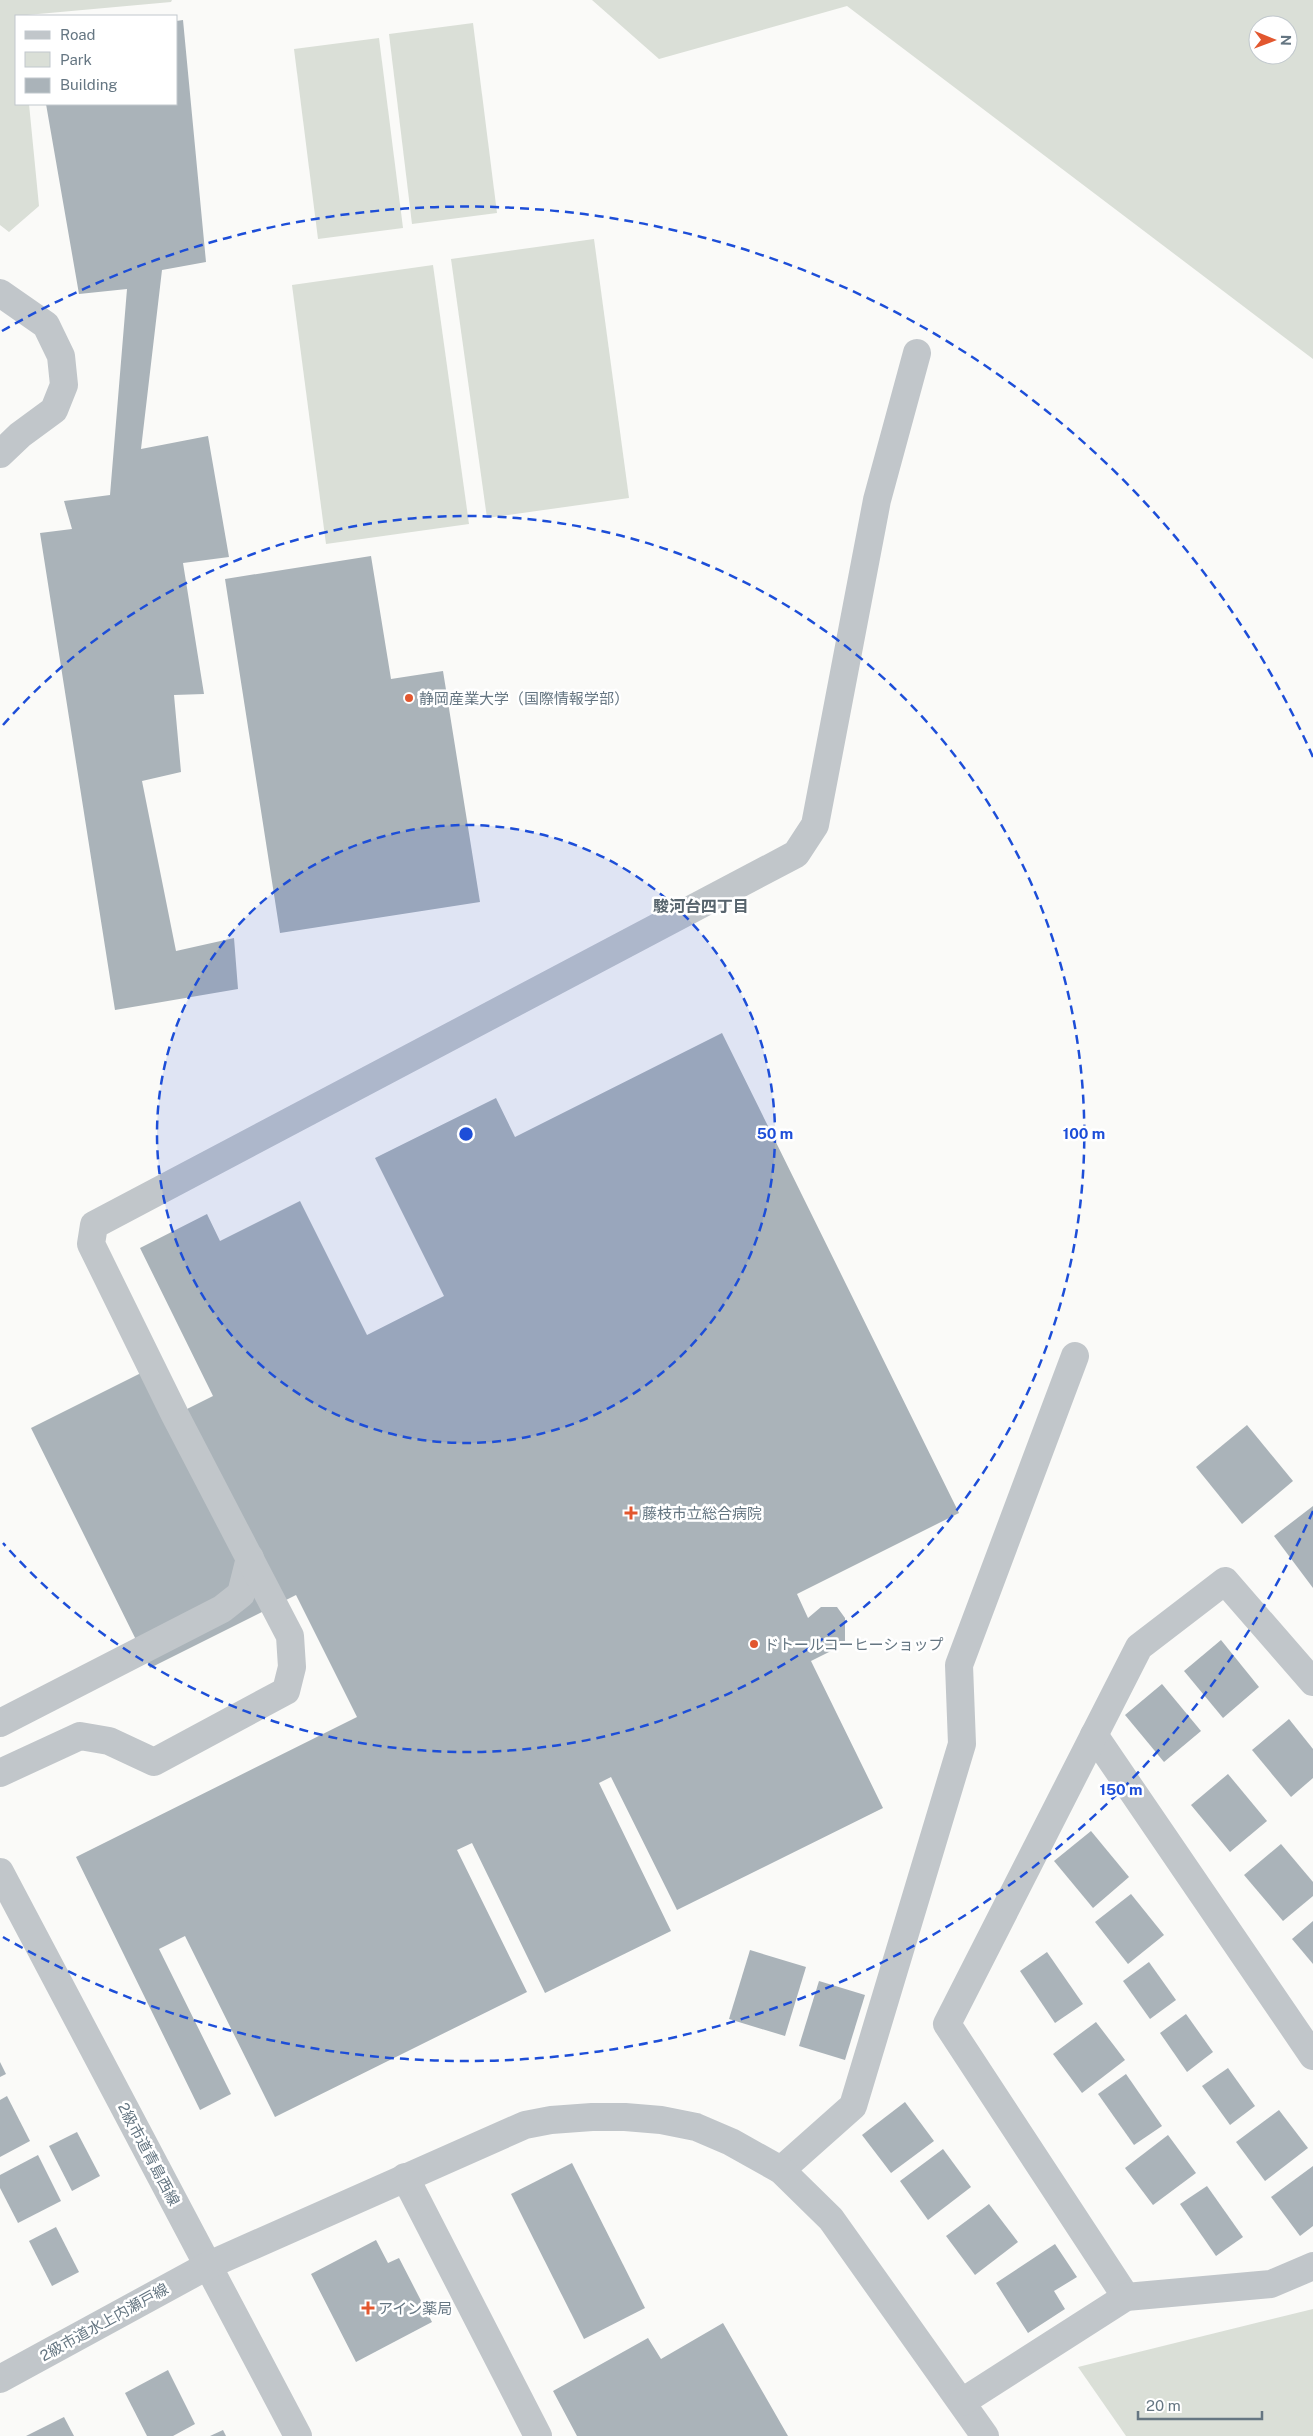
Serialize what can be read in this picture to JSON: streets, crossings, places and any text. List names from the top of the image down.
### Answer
{
  "streets": {
    "street": ["2級市道青島西線", "2級市道水上内瀬戸線"]
  },
  "crossings": [
    ["2級市道青島西線", "2級市道水上内瀬戸線"]
  ],
  "districts": ["駿河台四丁目"],
  "places": {
    "other": ["静岡産業大学（国際情報学部）", "ドトールコーヒーショップ"],
    "health": ["藤枝市立総合病院", "アイン薬局"]
  },
  "legend": ["Road", "Park", "Building"],
  "scale_bar": "20 m",
  "north": "right",
  "rings": ["50 m", "100 m", "150 m"]
}
